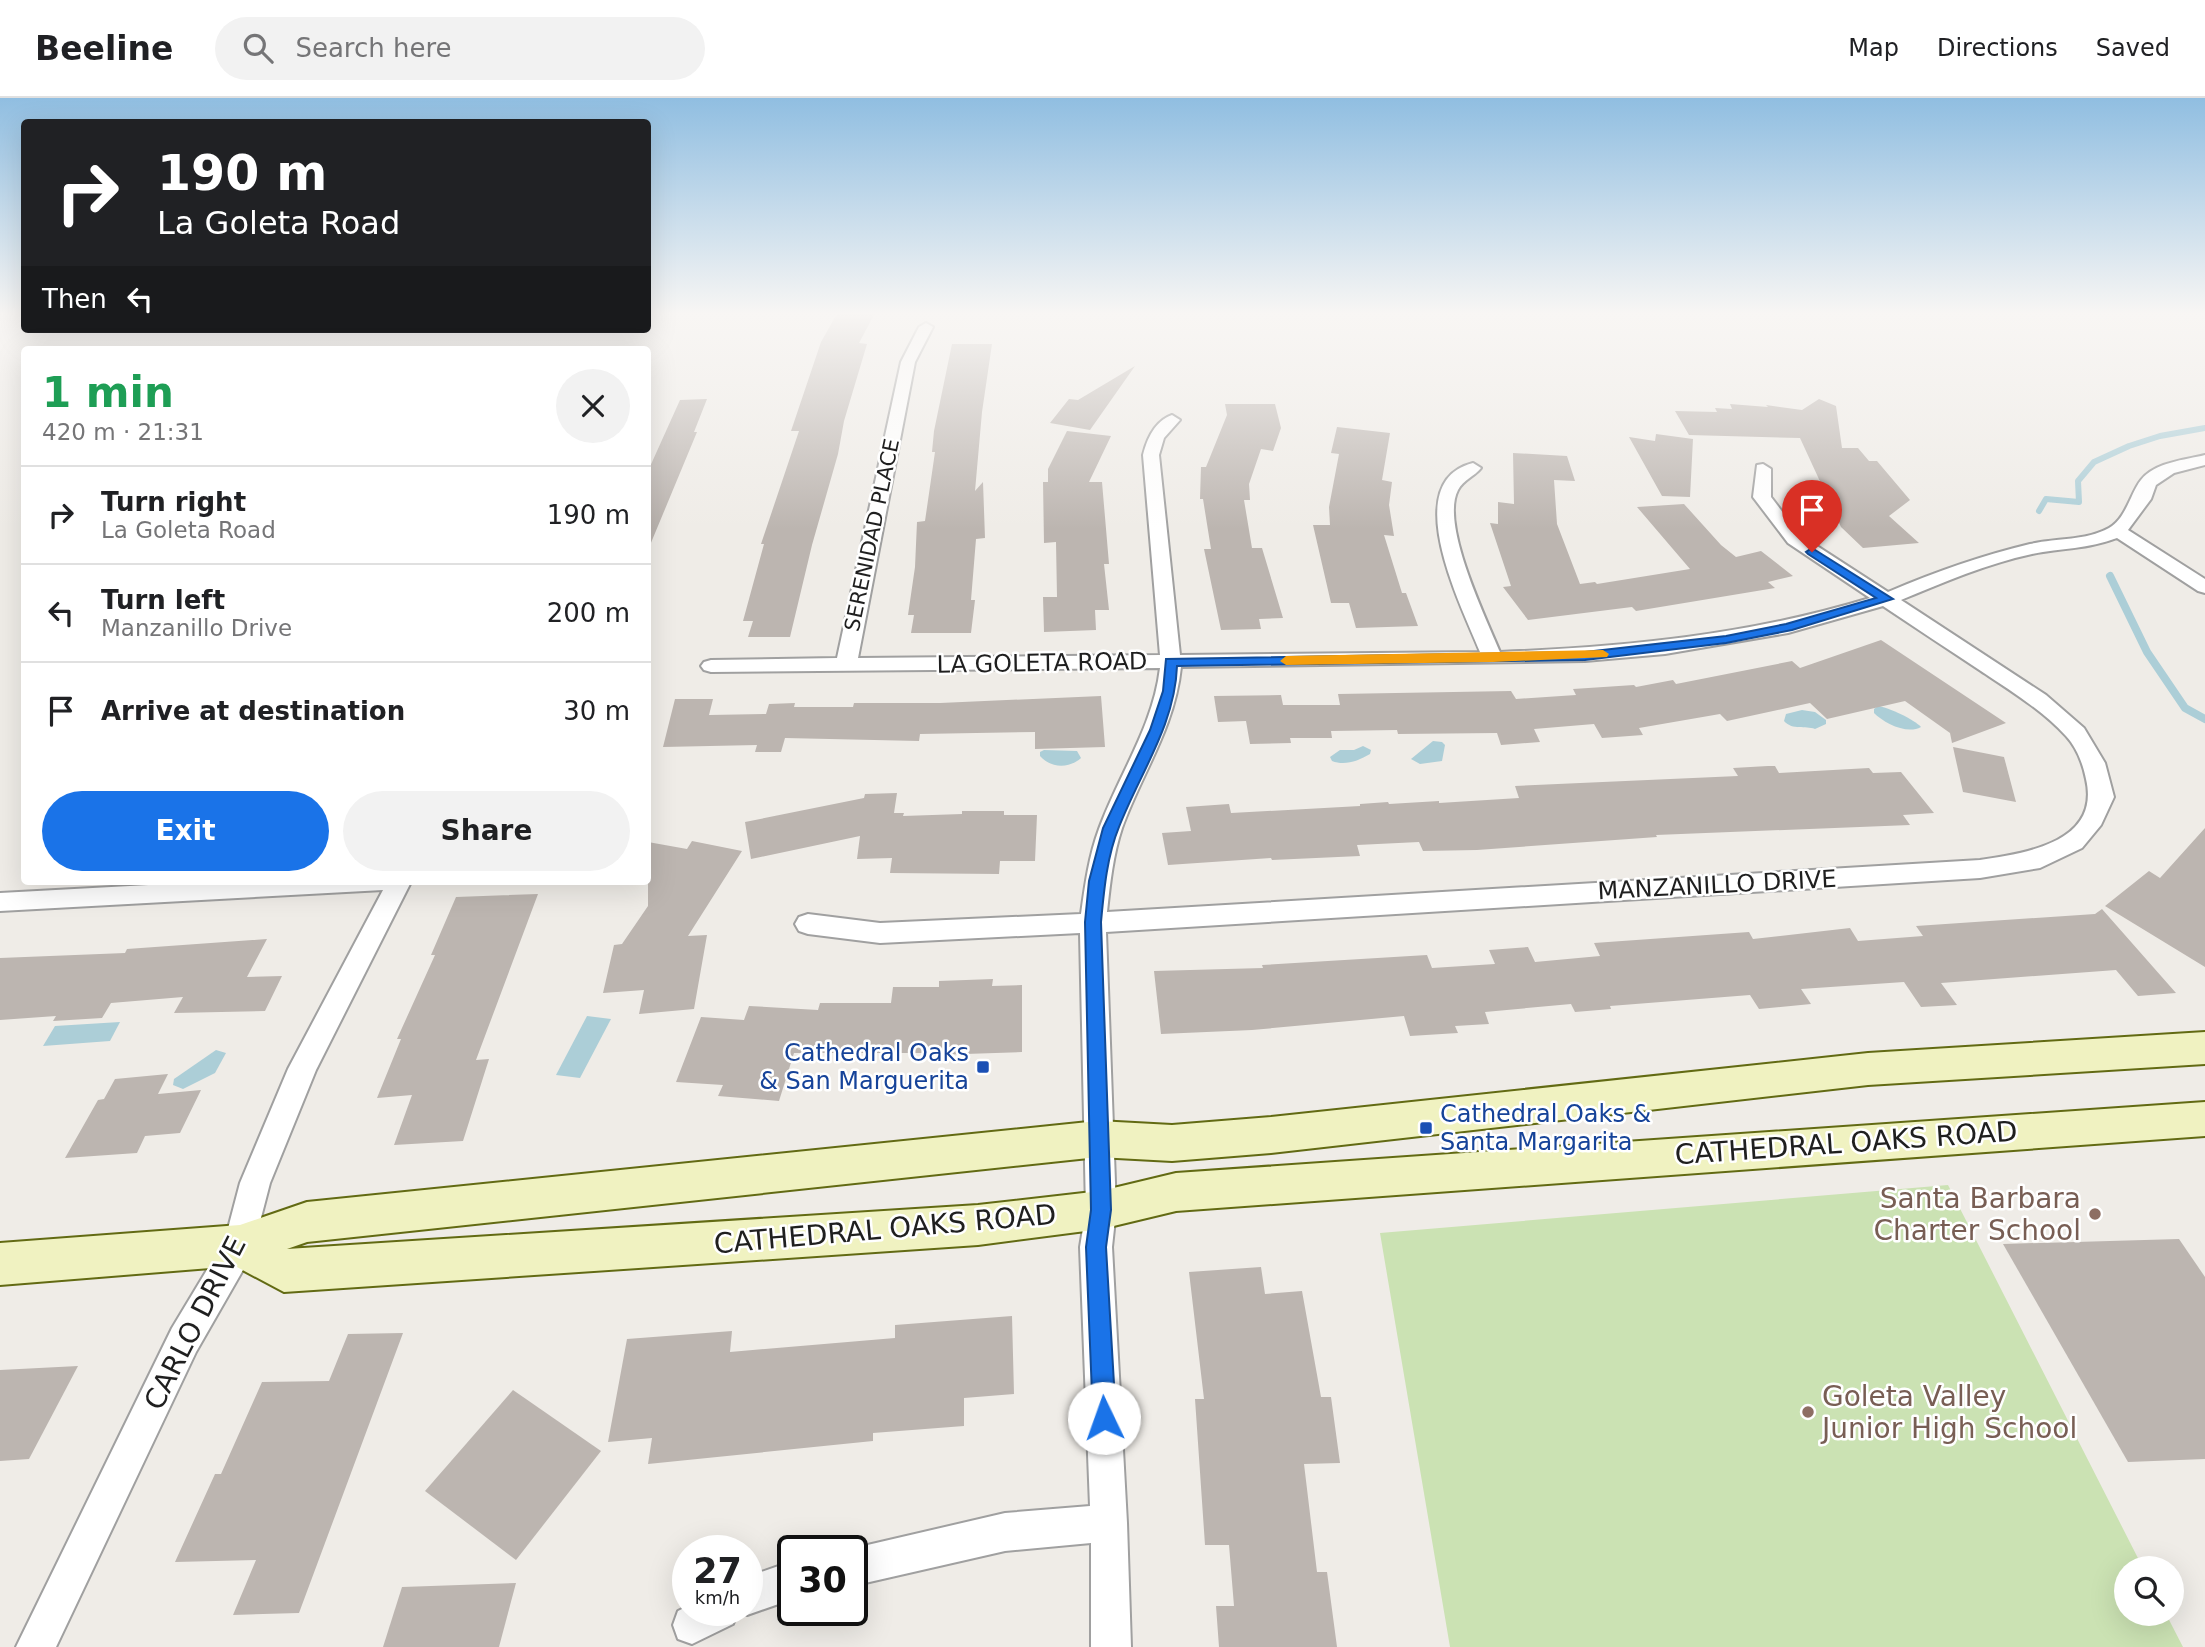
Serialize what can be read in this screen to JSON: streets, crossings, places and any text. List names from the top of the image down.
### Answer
{
  "streets": {
    "main road": ["CATHEDRAL OAKS ROAD"],
    "street": [
      "SERENIDAD PLACE",
      "LA GOLETA ROAD",
      "MANZANILLO DRIVE",
      "CARLO DRIVE"
    ]
  },
  "crossings": [
    ["SERENIDAD PLACE", "LA GOLETA ROAD"],
    ["LA GOLETA ROAD", "MANZANILLO DRIVE"],
    ["CATHEDRAL OAKS ROAD", "CARLO DRIVE"]
  ],
  "places": {
    "transit": ["Cathedral Oaks & San Marguerita", "Cathedral Oaks & Santa Margarita"],
    "other": ["Santa Barbara Charter School", "Goleta Valley Junior High School"]
  },
  "page": {
    "header": "Beeline",
    "search": "Search here",
    "nav": ["Map", "Directions", "Saved"],
    "turn": ["190 m", "La Goleta Road"],
    "then": "Then",
    "heading": ["1 min", "420 m · 21:31"],
    "list": [
      {
        "name": "Turn right",
        "note": "La Goleta Road",
        "value": "190 m"
      },
      {
        "name": "Turn left",
        "note": "Manzanillo Drive",
        "value": "200 m"
      },
      {
        "name": "Arrive at destination",
        "value": "30 m"
      }
    ],
    "buttons": ["Exit", "Share"],
    "speed": "27 km/h",
    "limit": "30"
  }
}
